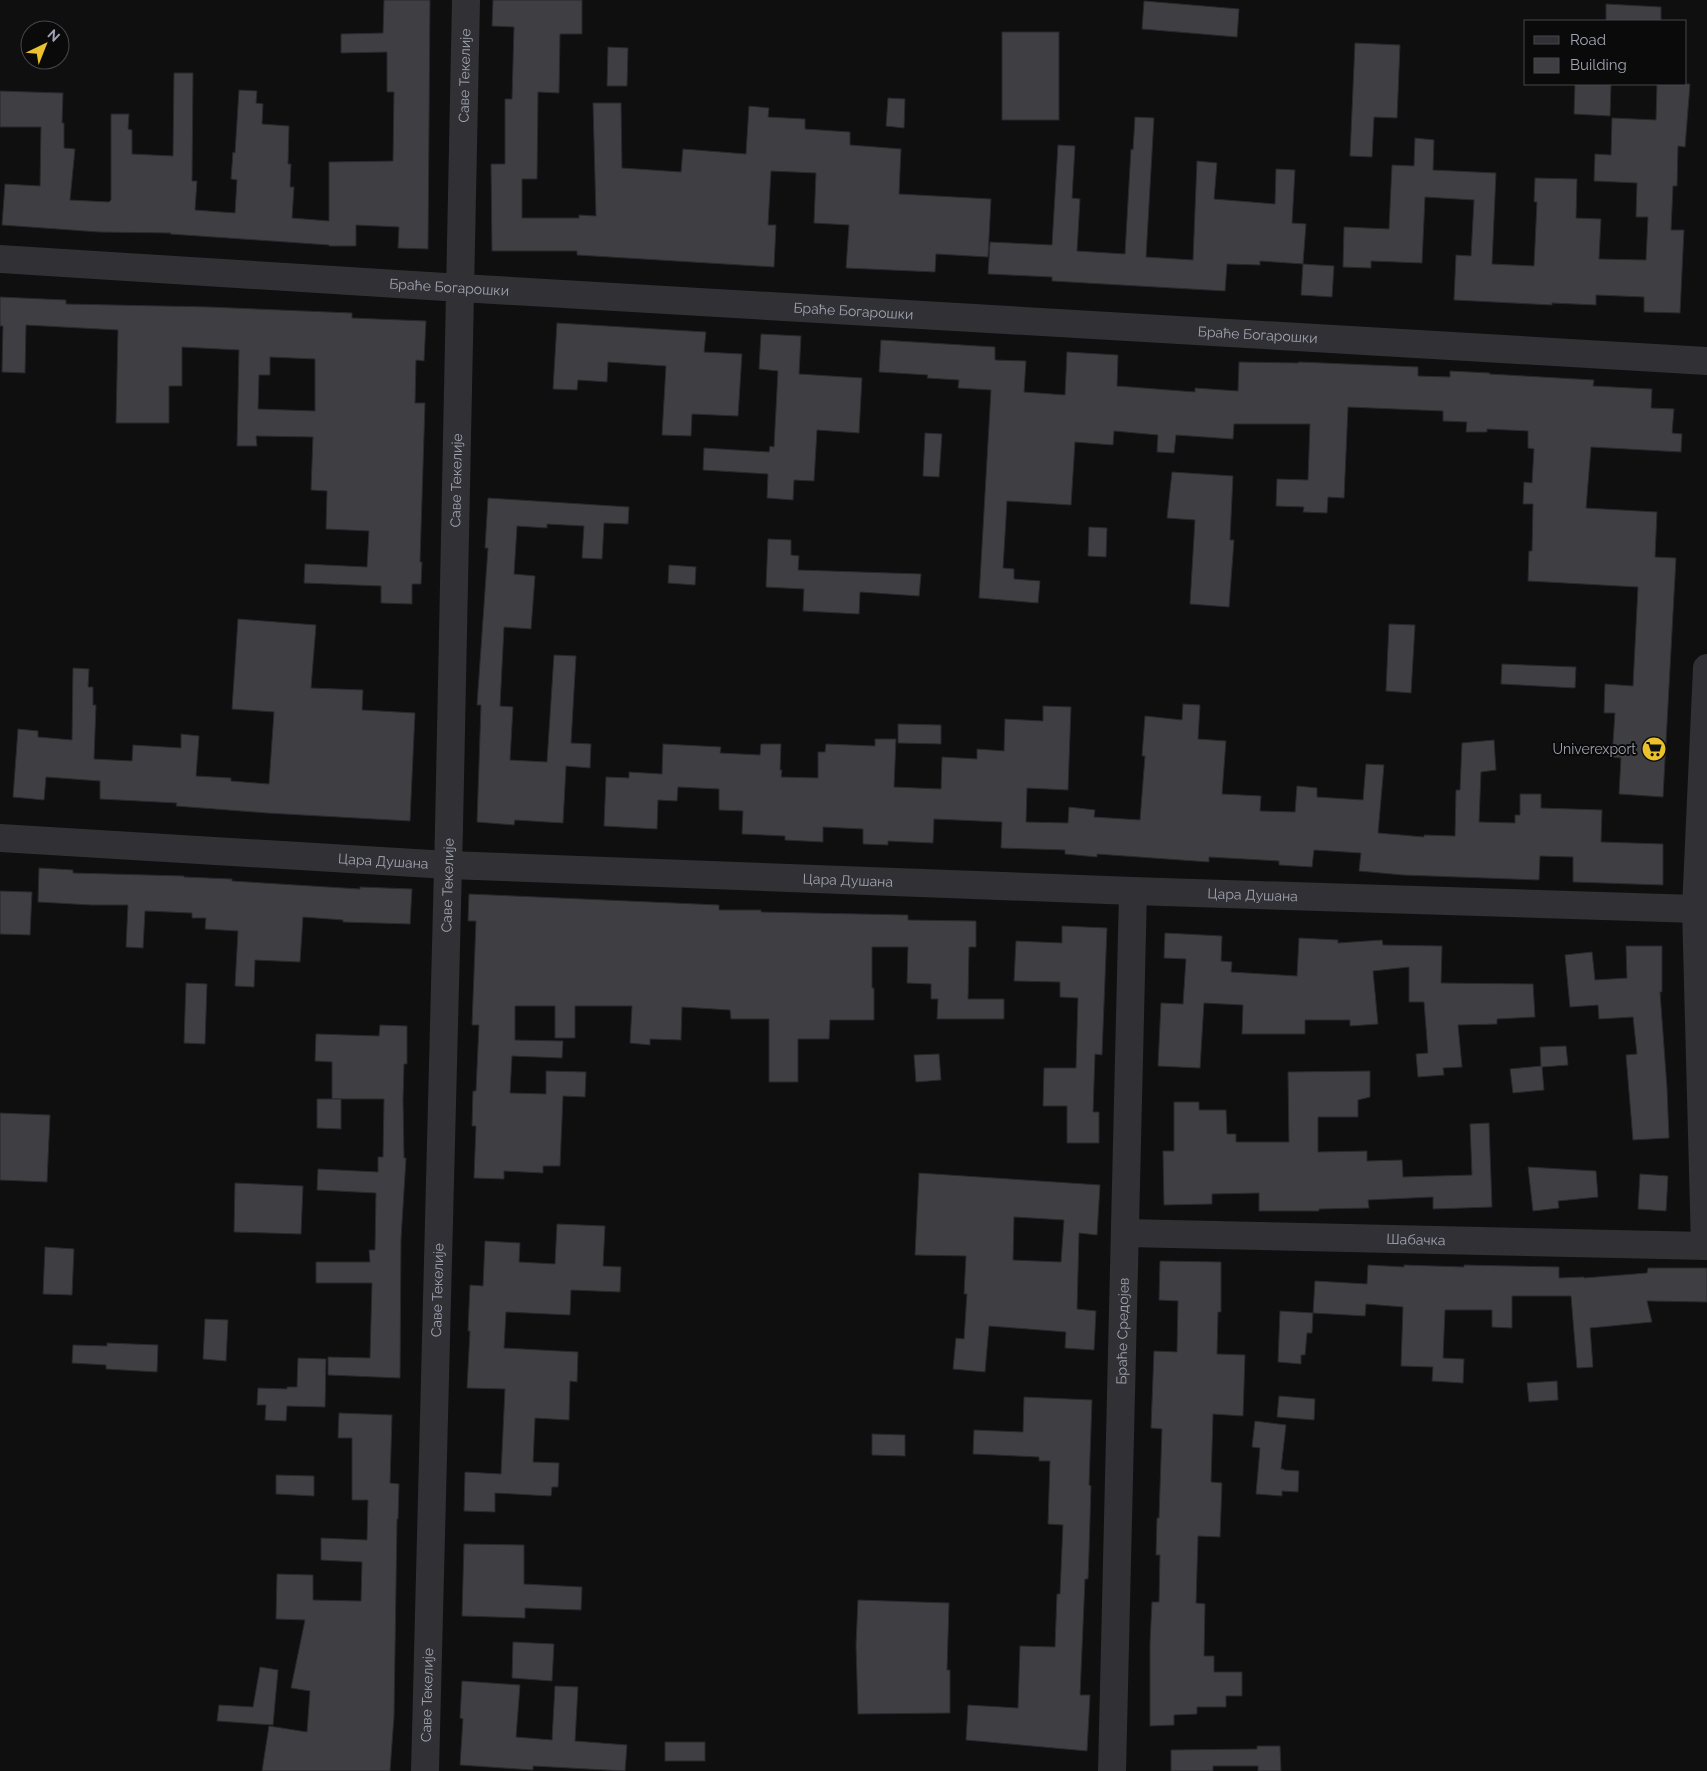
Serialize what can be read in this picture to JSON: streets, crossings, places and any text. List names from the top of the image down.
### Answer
{
  "streets": {
    "street": [
      "Саве Текелије",
      "Браће Богарошки",
      "Цара Душана",
      "Шабачка",
      "Браће Средојев"
    ]
  },
  "crossings": [
    ["Саве Текелије", "Браће Богарошки"],
    ["Саве Текелије", "Цара Душана"],
    ["Цара Душана", "Браће Средојев"],
    ["Шабачка", "Браће Средојев"]
  ],
  "places": {
    "supermarket": ["Univerexport"]
  },
  "legend": ["Road", "Building"],
  "north": "top right"
}
